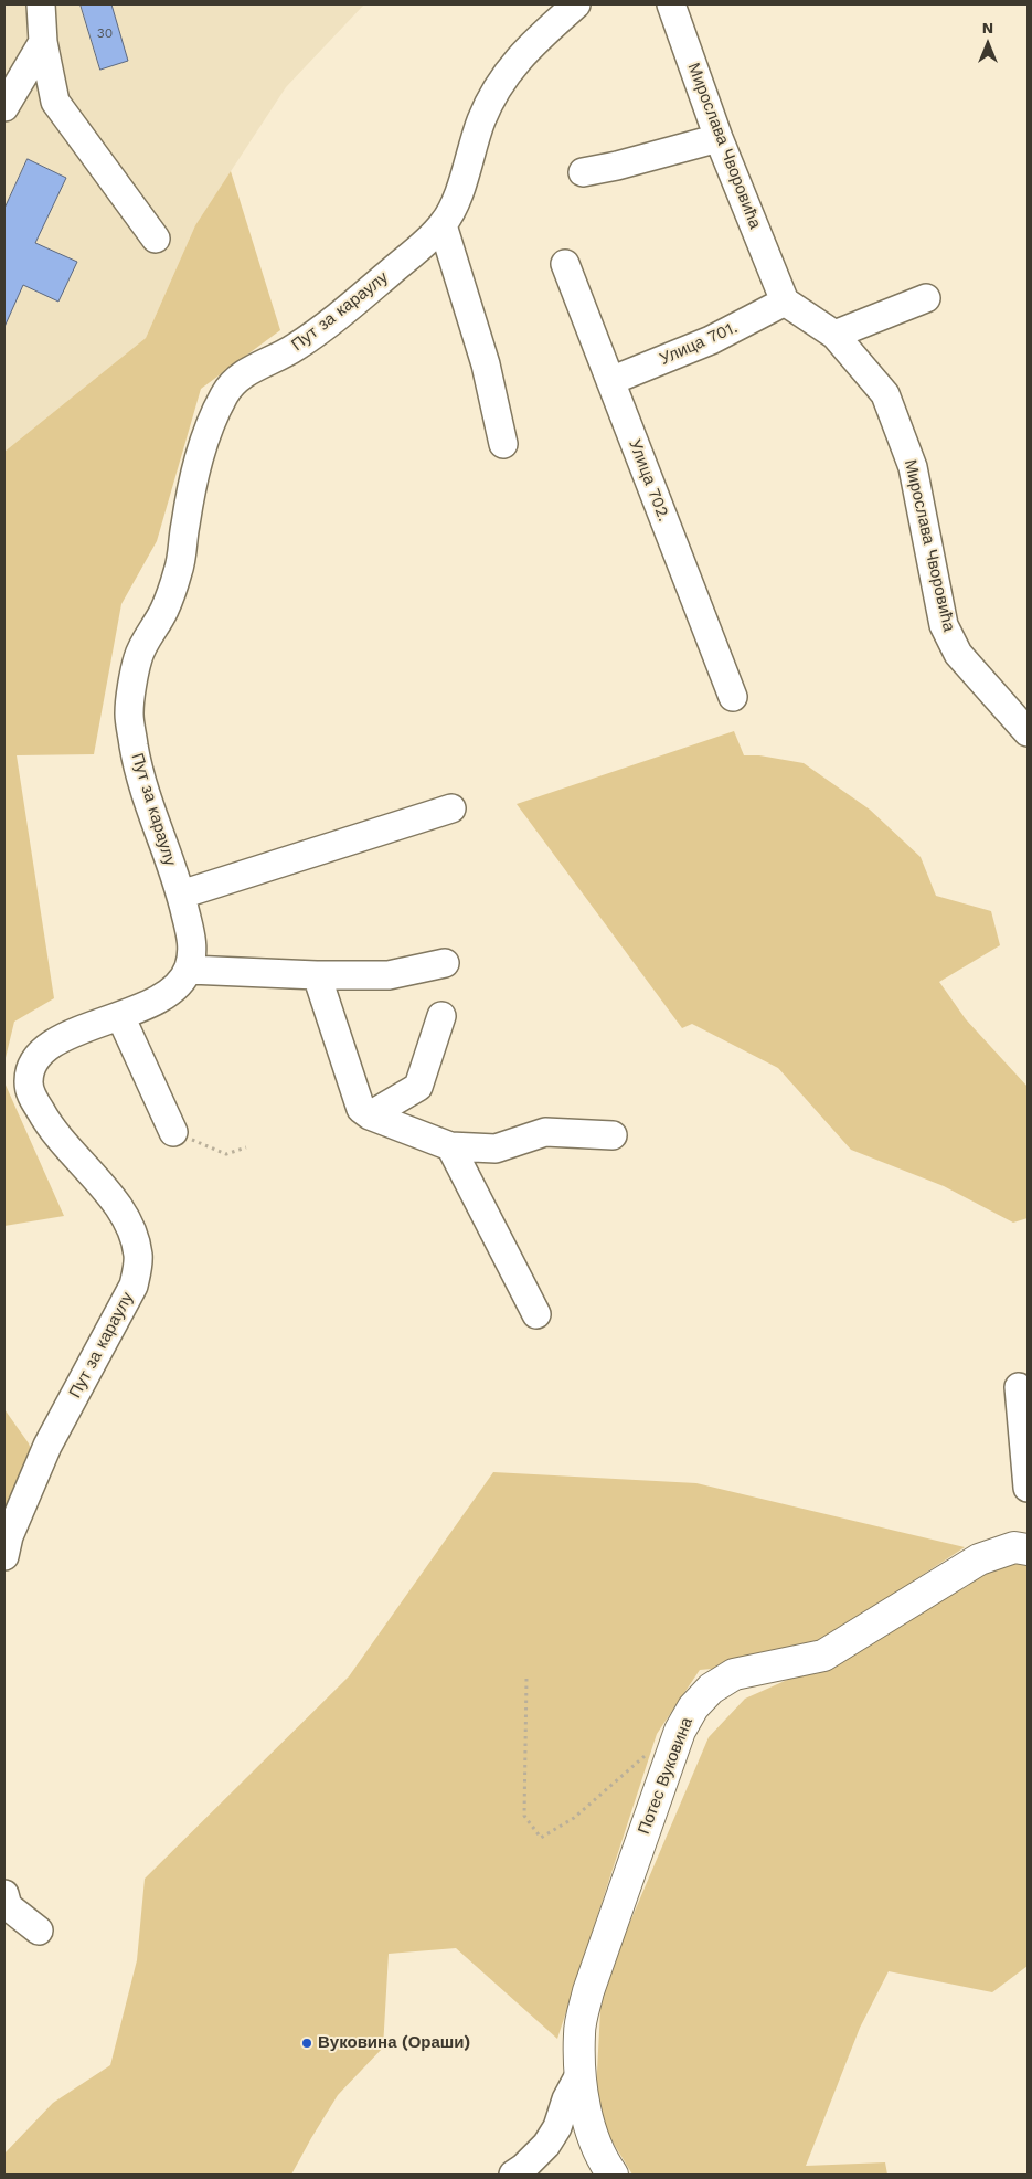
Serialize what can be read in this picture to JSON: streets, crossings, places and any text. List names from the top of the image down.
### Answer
{
  "streets": {
    "main road": ["Потес Вуковина"],
    "street": [
      "Мирослава Чворовића",
      "Пут за караулу",
      "Улица 701.",
      "Улица 702."
    ]
  },
  "crossings": [
    ["Мирослава Чворовића", "Улица 701."],
    ["Улица 701.", "Улица 702."]
  ],
  "places": ["Вуковина (Ораши)"],
  "house_numbers": ["30"],
  "north": "top"
}
